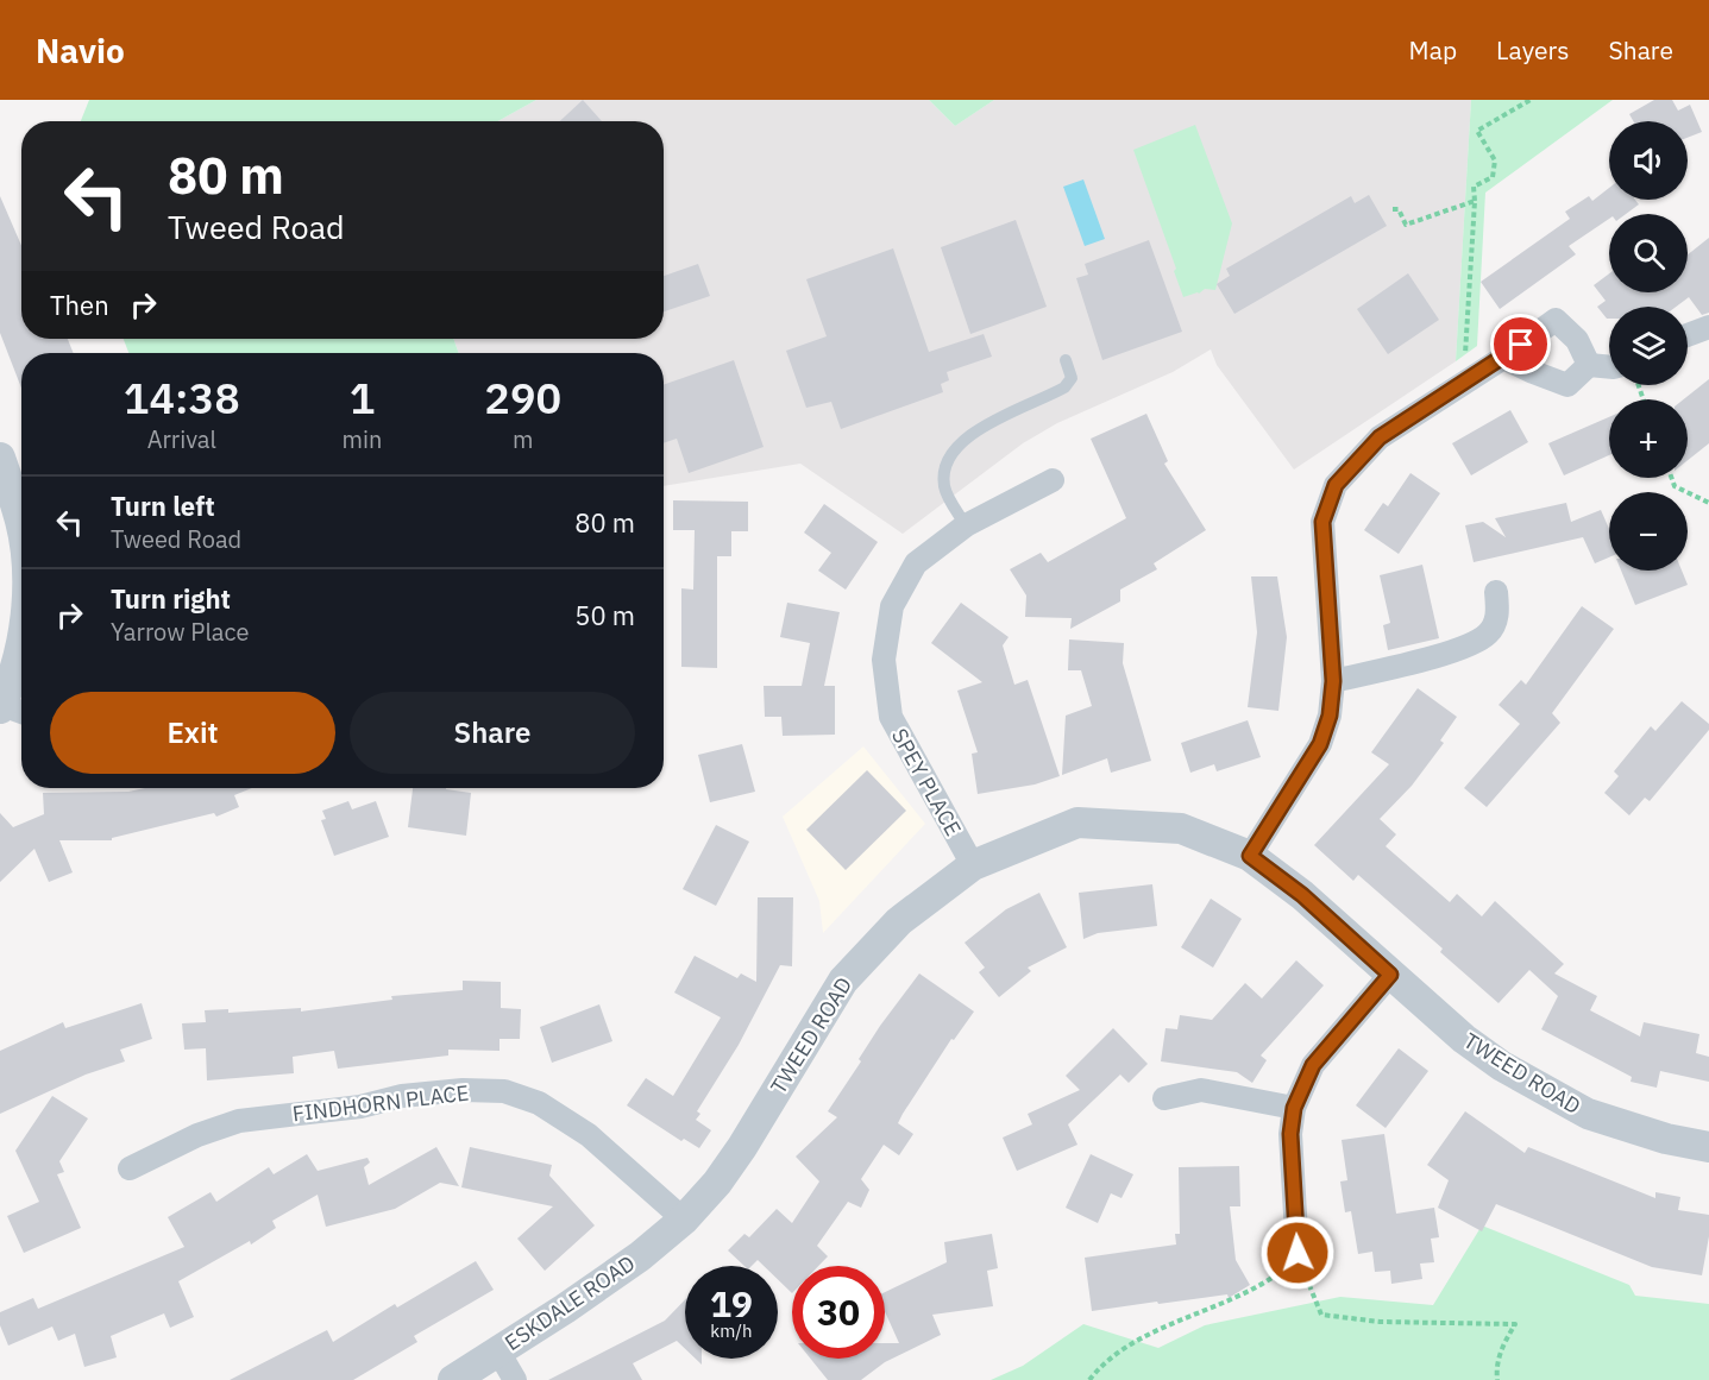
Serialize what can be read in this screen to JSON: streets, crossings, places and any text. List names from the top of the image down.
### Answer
{
  "streets": {
    "street": [
      "SPEY PLACE",
      "TWEED ROAD",
      "FINDHORN PLACE",
      "ESKDALE ROAD"
    ]
  },
  "crossings": [
    ["SPEY PLACE", "TWEED ROAD"],
    ["TWEED ROAD", "FINDHORN PLACE"],
    ["TWEED ROAD", "ESKDALE ROAD"],
    ["FINDHORN PLACE", "ESKDALE ROAD"]
  ],
  "page": {
    "header": "Navio",
    "nav": ["Map", "Layers", "Share"],
    "map_buttons": ["+", "−"],
    "turn": ["80 m", "Tweed Road"],
    "then": "Then",
    "eta": [
      "14:38",
      "Arrival",
      "1",
      "min",
      "290",
      "m"
    ],
    "list": [
      {
        "name": "Turn left",
        "note": "Tweed Road",
        "value": "80 m"
      },
      {
        "name": "Turn right",
        "note": "Yarrow Place",
        "value": "50 m"
      }
    ],
    "buttons": ["Exit", "Share"],
    "speed": "19 km/h",
    "limit": "30"
  }
}
